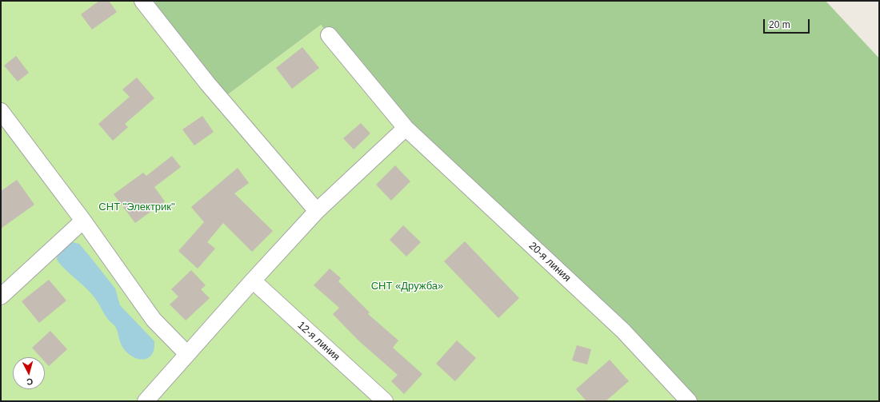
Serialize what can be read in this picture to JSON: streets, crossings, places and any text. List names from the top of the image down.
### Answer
{
  "streets": {
    "street": ["20-я линия", "12-я линия"]
  },
  "parks": ["СНТ \"Электрик\"", "СНТ «Дружба»"],
  "scale_bar": "20 m",
  "north": "bottom"
}
